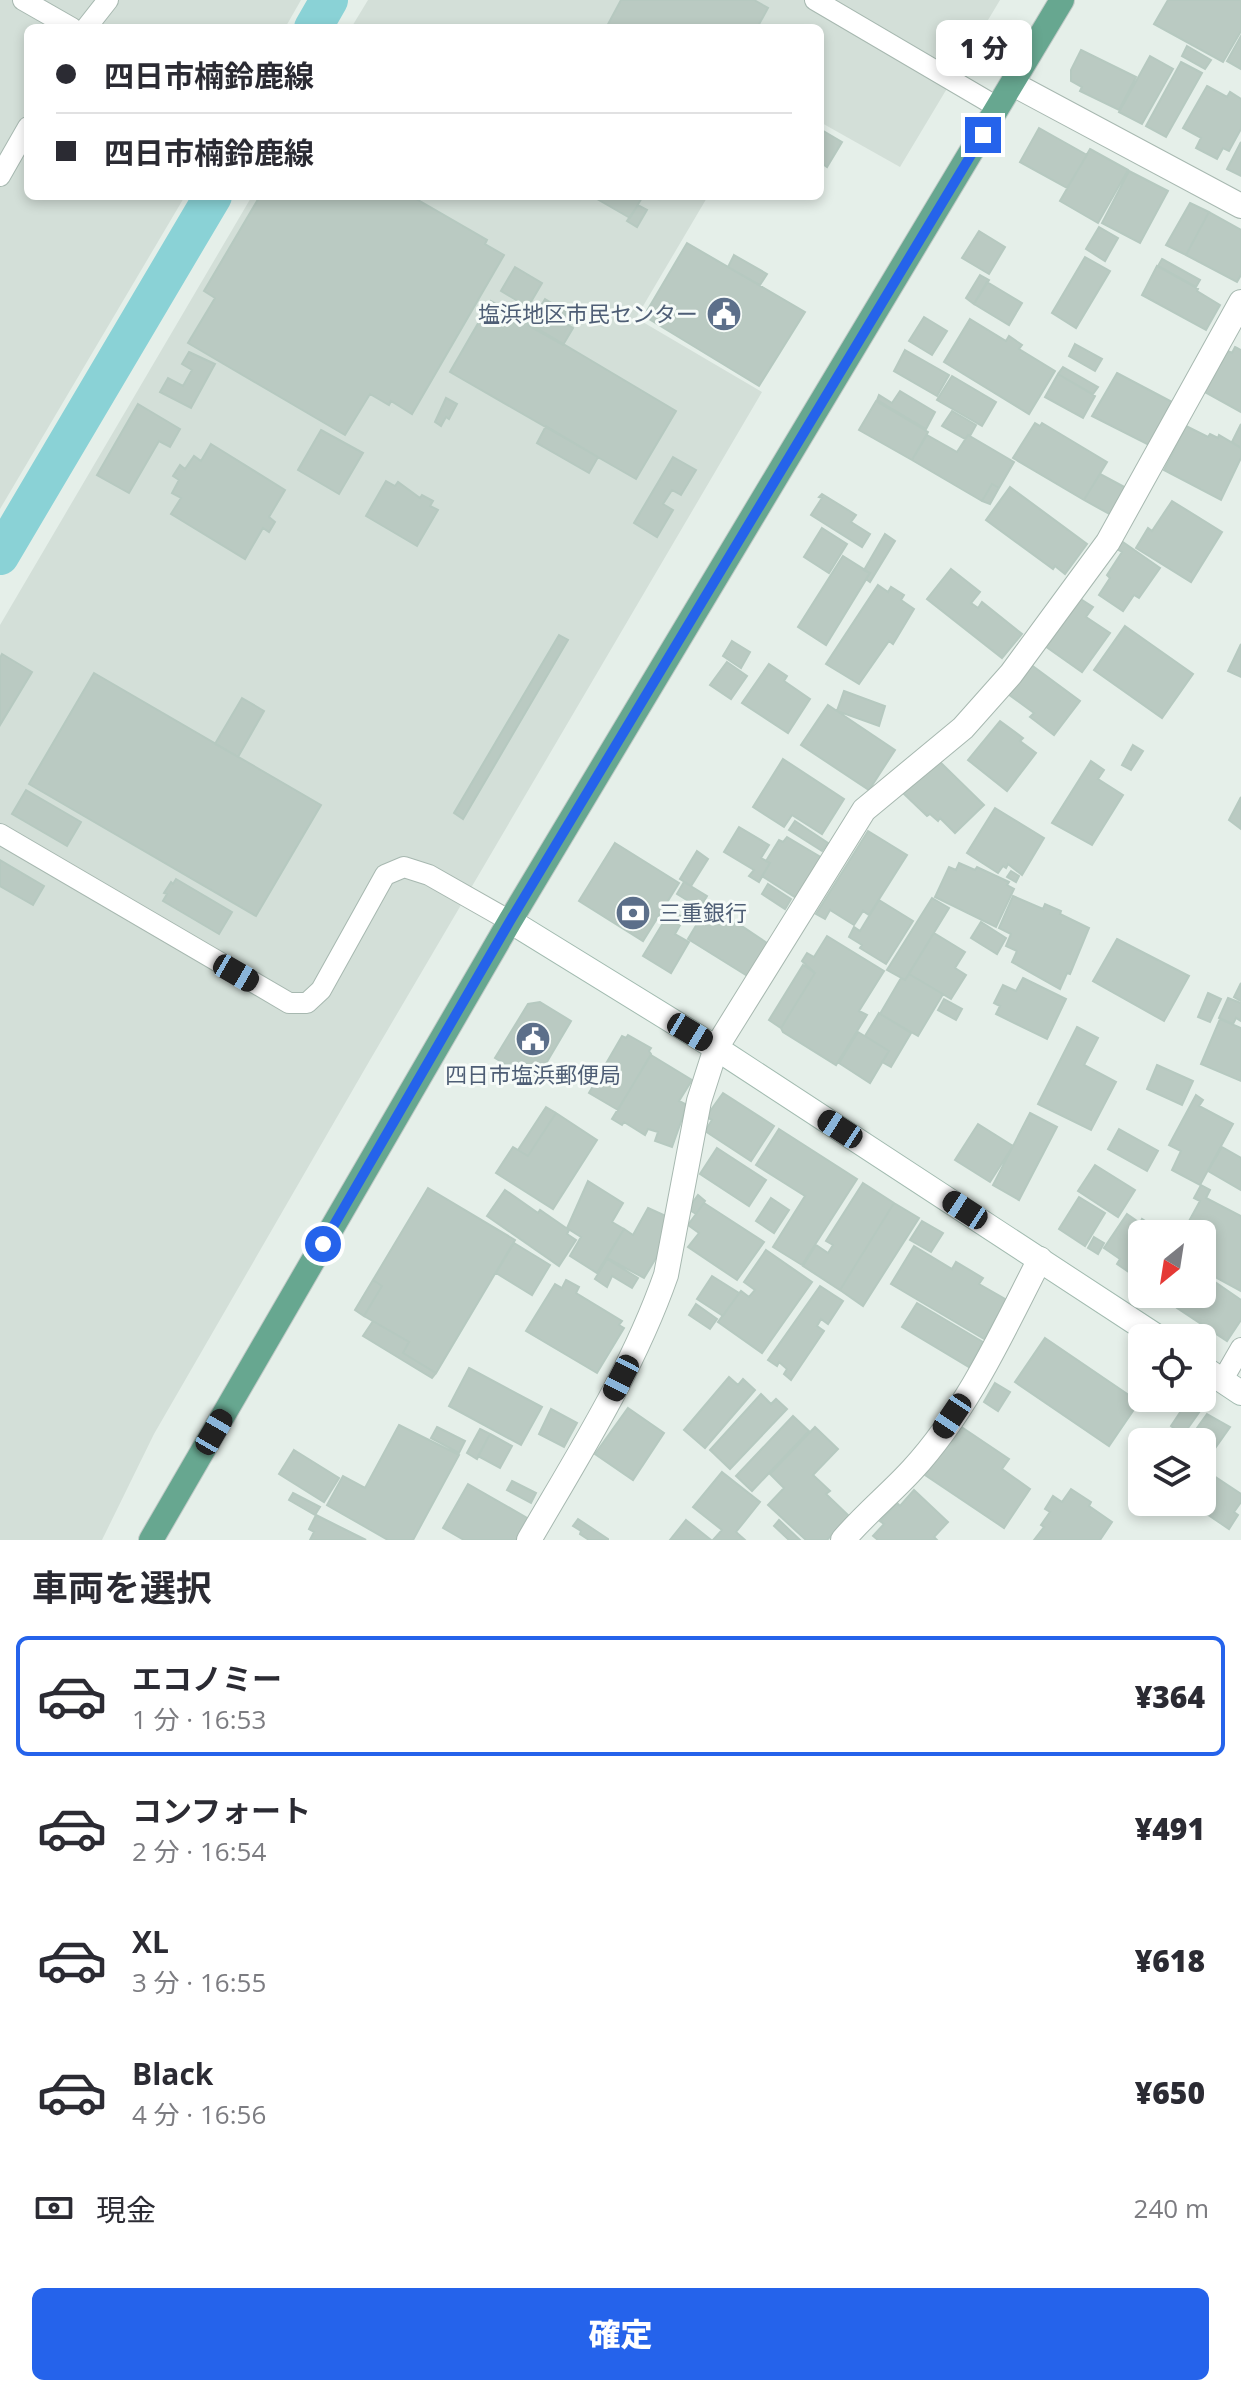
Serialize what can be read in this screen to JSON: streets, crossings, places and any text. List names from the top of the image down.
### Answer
{
  "places": {
    "public building": ["塩浜地区市民センター", "四日市塩浜郵便局"],
    "bank": ["三重銀行"]
  },
  "north": "bottom left",
  "page": {
    "bubble": "1 分",
    "banner": ["四日市楠鈴鹿線", "四日市楠鈴鹿線"],
    "heading": "車両を選択",
    "list": [
      {
        "name": "エコノミー",
        "note": "1 分 · 16:53",
        "value": "¥364"
      },
      {
        "name": "コンフォート",
        "note": "2 分 · 16:54",
        "value": "¥491"
      },
      {
        "name": "XL",
        "note": "3 分 · 16:55",
        "value": "¥618"
      },
      {
        "name": "Black",
        "note": "4 分 · 16:56",
        "value": "¥650"
      }
    ],
    "pay": ["現金", "240 m"],
    "buttons": "確定"
  }
}
